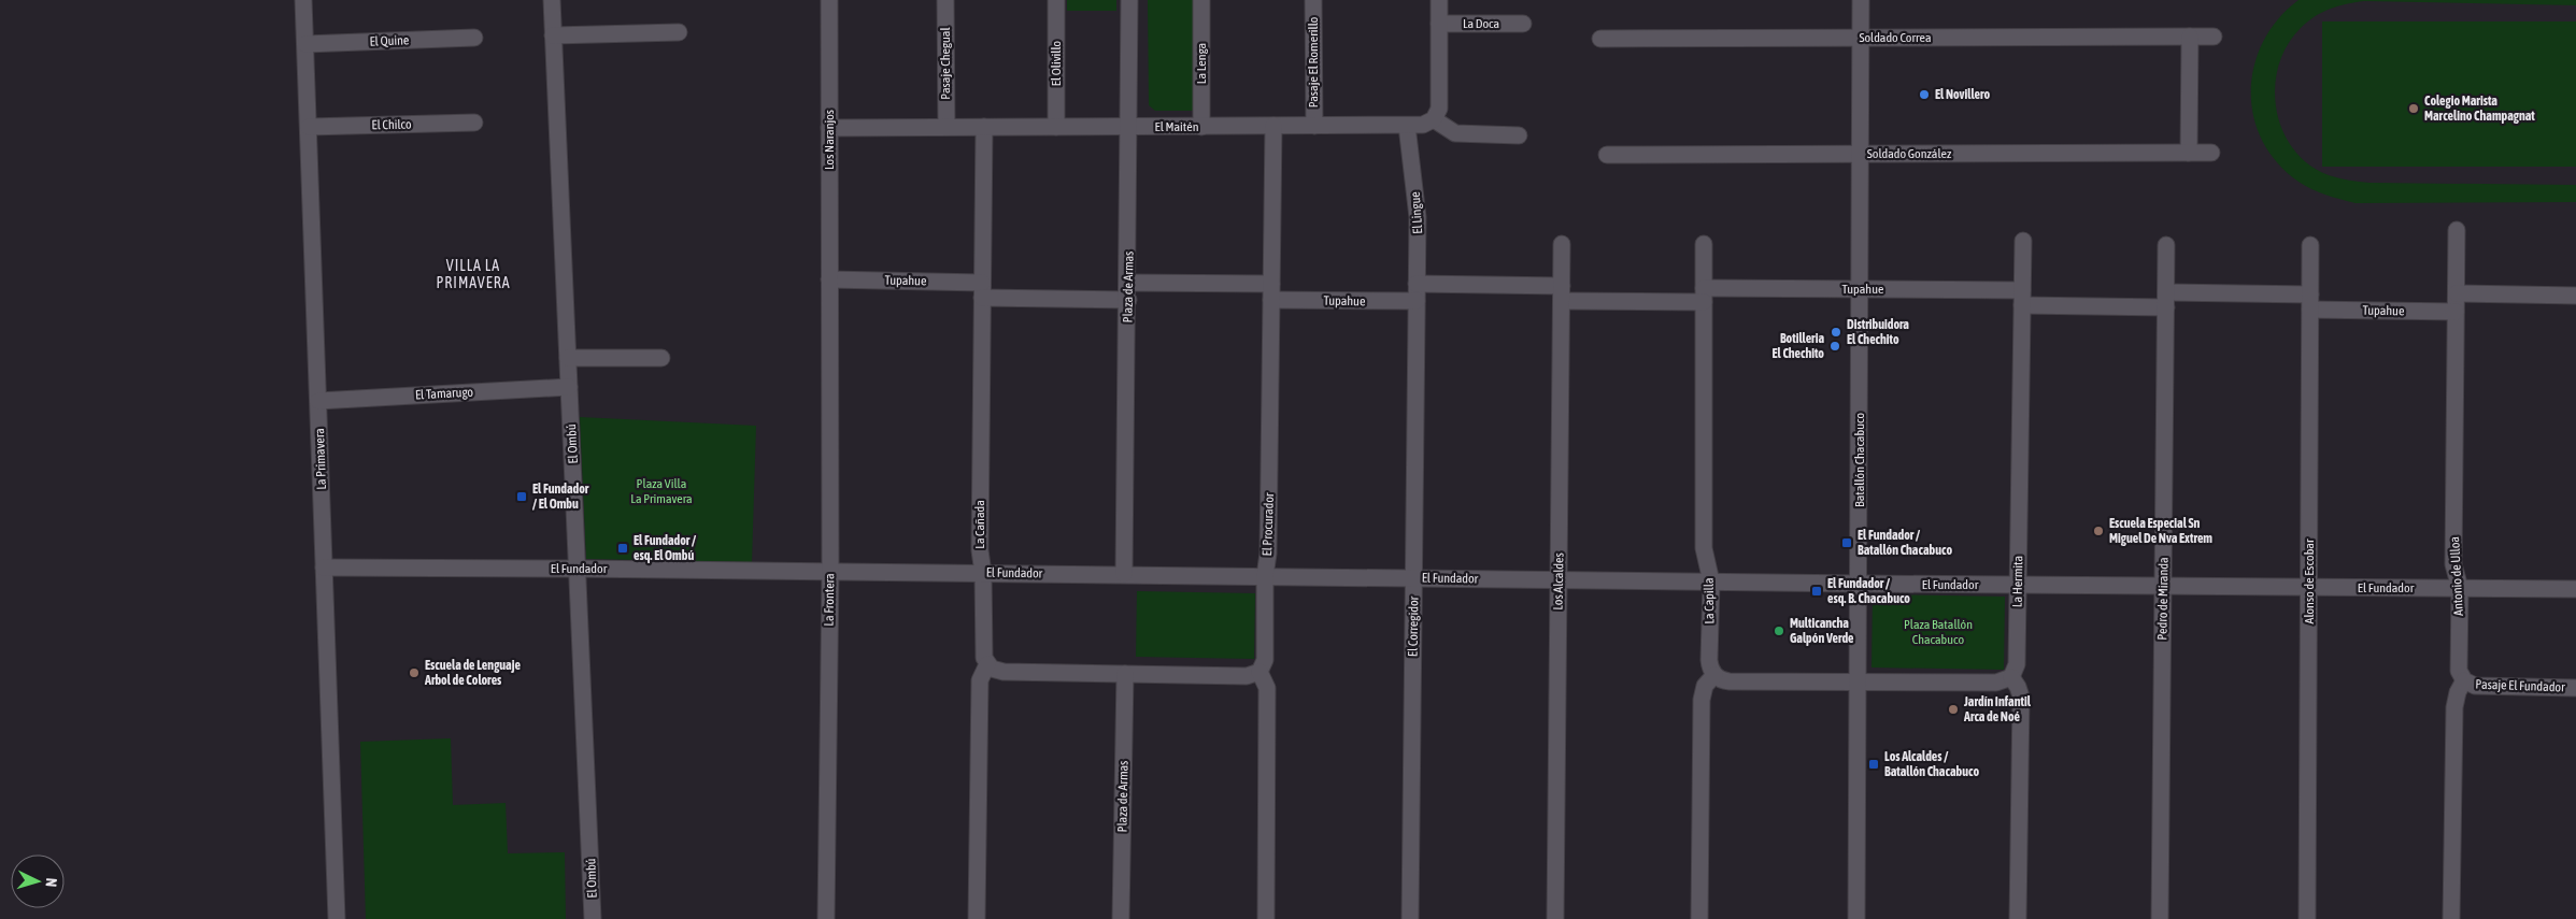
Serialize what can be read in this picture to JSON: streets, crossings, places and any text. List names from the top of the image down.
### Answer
{
  "streets": {
    "street": [
      "La Doca",
      "Soldado Correa",
      "El Quine",
      "Pasaje El Romerillo",
      "Pasaje Chegual",
      "El Olivillo",
      "La Lenga",
      "El Chilco",
      "El Maitén",
      "Los Naranjos",
      "Soldado González",
      "El Lingue",
      "Tupahue",
      "Plaza de Armas",
      "El Tamarugo",
      "El Ombú",
      "La Primavera",
      "Batallón Chacabuco",
      "La Cañada",
      "El Procurador",
      "El Fundador",
      "Antonio de Ulloa",
      "Los Alcaldes",
      "La Hermita",
      "Alonso de Escobar",
      "Pedro de Miranda",
      "La Frontera",
      "La Capilla",
      "El Corregidor",
      "Pasaje El Fundador"
    ]
  },
  "crossings": [
    ["Soldado Correa", "Batallón Chacabuco"],
    ["El Quine", "La Primavera"],
    ["Pasaje El Romerillo", "El Maitén"],
    ["Pasaje Chegual", "El Maitén"],
    ["El Olivillo", "El Maitén"],
    ["La Lenga", "El Maitén"],
    ["El Chilco", "La Primavera"],
    ["El Maitén", "Los Naranjos"],
    ["El Maitén", "El Lingue"],
    ["El Maitén", "Plaza de Armas"],
    ["El Maitén", "La Cañada"],
    ["El Maitén", "El Procurador"],
    ["Los Naranjos", "Tupahue"],
    ["Los Naranjos", "La Frontera"],
    ["Soldado González", "Batallón Chacabuco"],
    ["El Lingue", "Tupahue"],
    ["El Lingue", "El Corregidor"],
    ["Tupahue", "Plaza de Armas"],
    ["Tupahue", "Batallón Chacabuco"],
    ["Tupahue", "La Cañada"],
    ["Tupahue", "El Procurador"],
    ["Tupahue", "Antonio de Ulloa"],
    ["Tupahue", "Los Alcaldes"],
    ["Tupahue", "La Hermita"],
    ["Tupahue", "Alonso de Escobar"],
    ["Tupahue", "Pedro de Miranda"],
    ["Tupahue", "La Frontera"],
    ["Tupahue", "La Capilla"],
    ["Tupahue", "El Corregidor"],
    ["Plaza de Armas", "El Fundador"],
    ["El Tamarugo", "El Ombú"],
    ["El Tamarugo", "La Primavera"],
    ["El Ombú", "El Fundador"],
    ["La Primavera", "El Fundador"],
    ["Batallón Chacabuco", "El Fundador"],
    ["La Cañada", "El Fundador"],
    ["El Procurador", "El Fundador"],
    ["El Fundador", "Antonio de Ulloa"],
    ["El Fundador", "Los Alcaldes"],
    ["El Fundador", "La Hermita"],
    ["El Fundador", "Alonso de Escobar"],
    ["El Fundador", "Pedro de Miranda"],
    ["El Fundador", "La Frontera"],
    ["El Fundador", "La Capilla"],
    ["El Fundador", "El Corregidor"],
    ["Antonio de Ulloa", "Pasaje El Fundador"]
  ],
  "districts": ["VILLA LA PRIMAVERA"],
  "parks": ["Plaza Villa La Primavera", "Plaza Batallón Chacabuco"],
  "places": {
    "other": [
      "El Novillero",
      "Colegio Marista Marcelino Champagnat",
      "Distribuidora El Chechito",
      "Botilleria El Chechito",
      "Escuela Especial Sn Miguel De Nva Extrem",
      "Multicancha Galpón Verde",
      "Escuela de Lenguaje Arbol de Colores",
      "Jardín Infantil Arca de Noé"
    ],
    "transit": [
      "El Fundador / El Ombu",
      "El Fundador / Batallón Chacabuco",
      "El Fundador / esq. El Ombú",
      "El Fundador / esq. B. Chacabuco",
      "Los Alcaldes / Batallón Chacabuco"
    ]
  },
  "north": "right"
}
